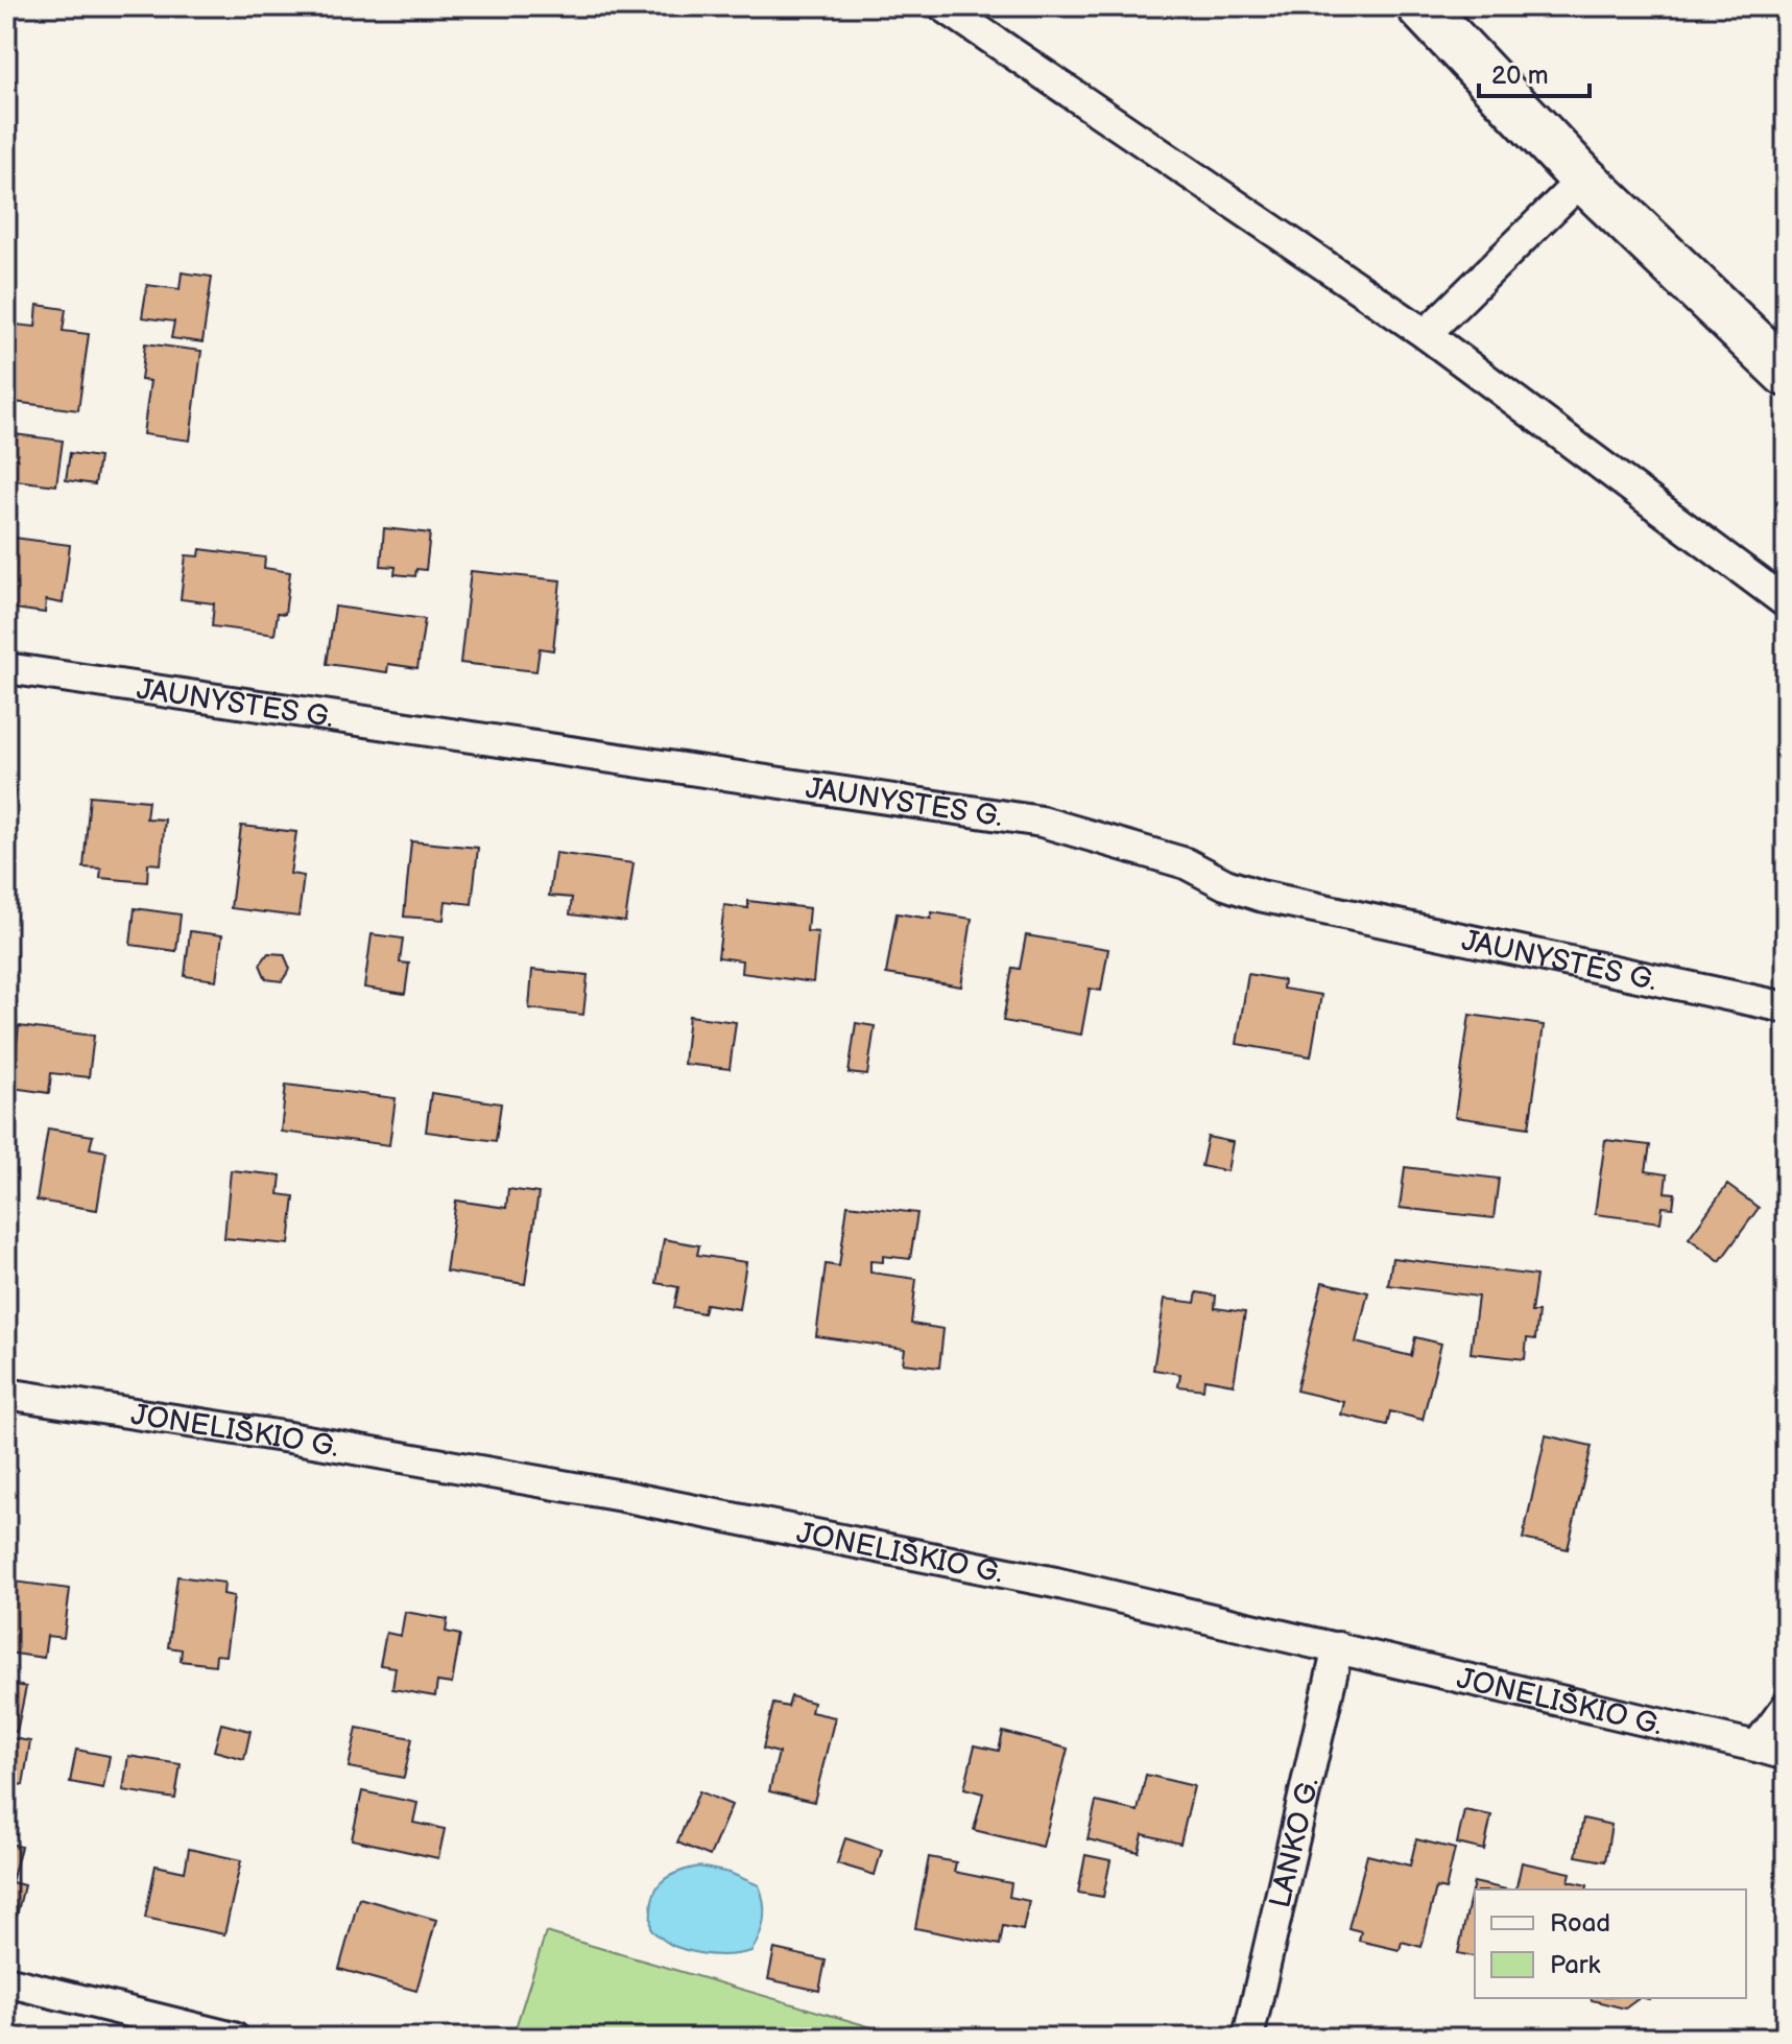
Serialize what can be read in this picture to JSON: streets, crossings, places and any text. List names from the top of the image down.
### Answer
{
  "streets": {
    "street": ["JAUNYSTĖS G.", "JONELIŠKIO G.", "LANKO G."]
  },
  "crossings": [
    ["JONELIŠKIO G.", "LANKO G."]
  ],
  "legend": ["Road", "Park"],
  "scale_bar": "20 m"
}
